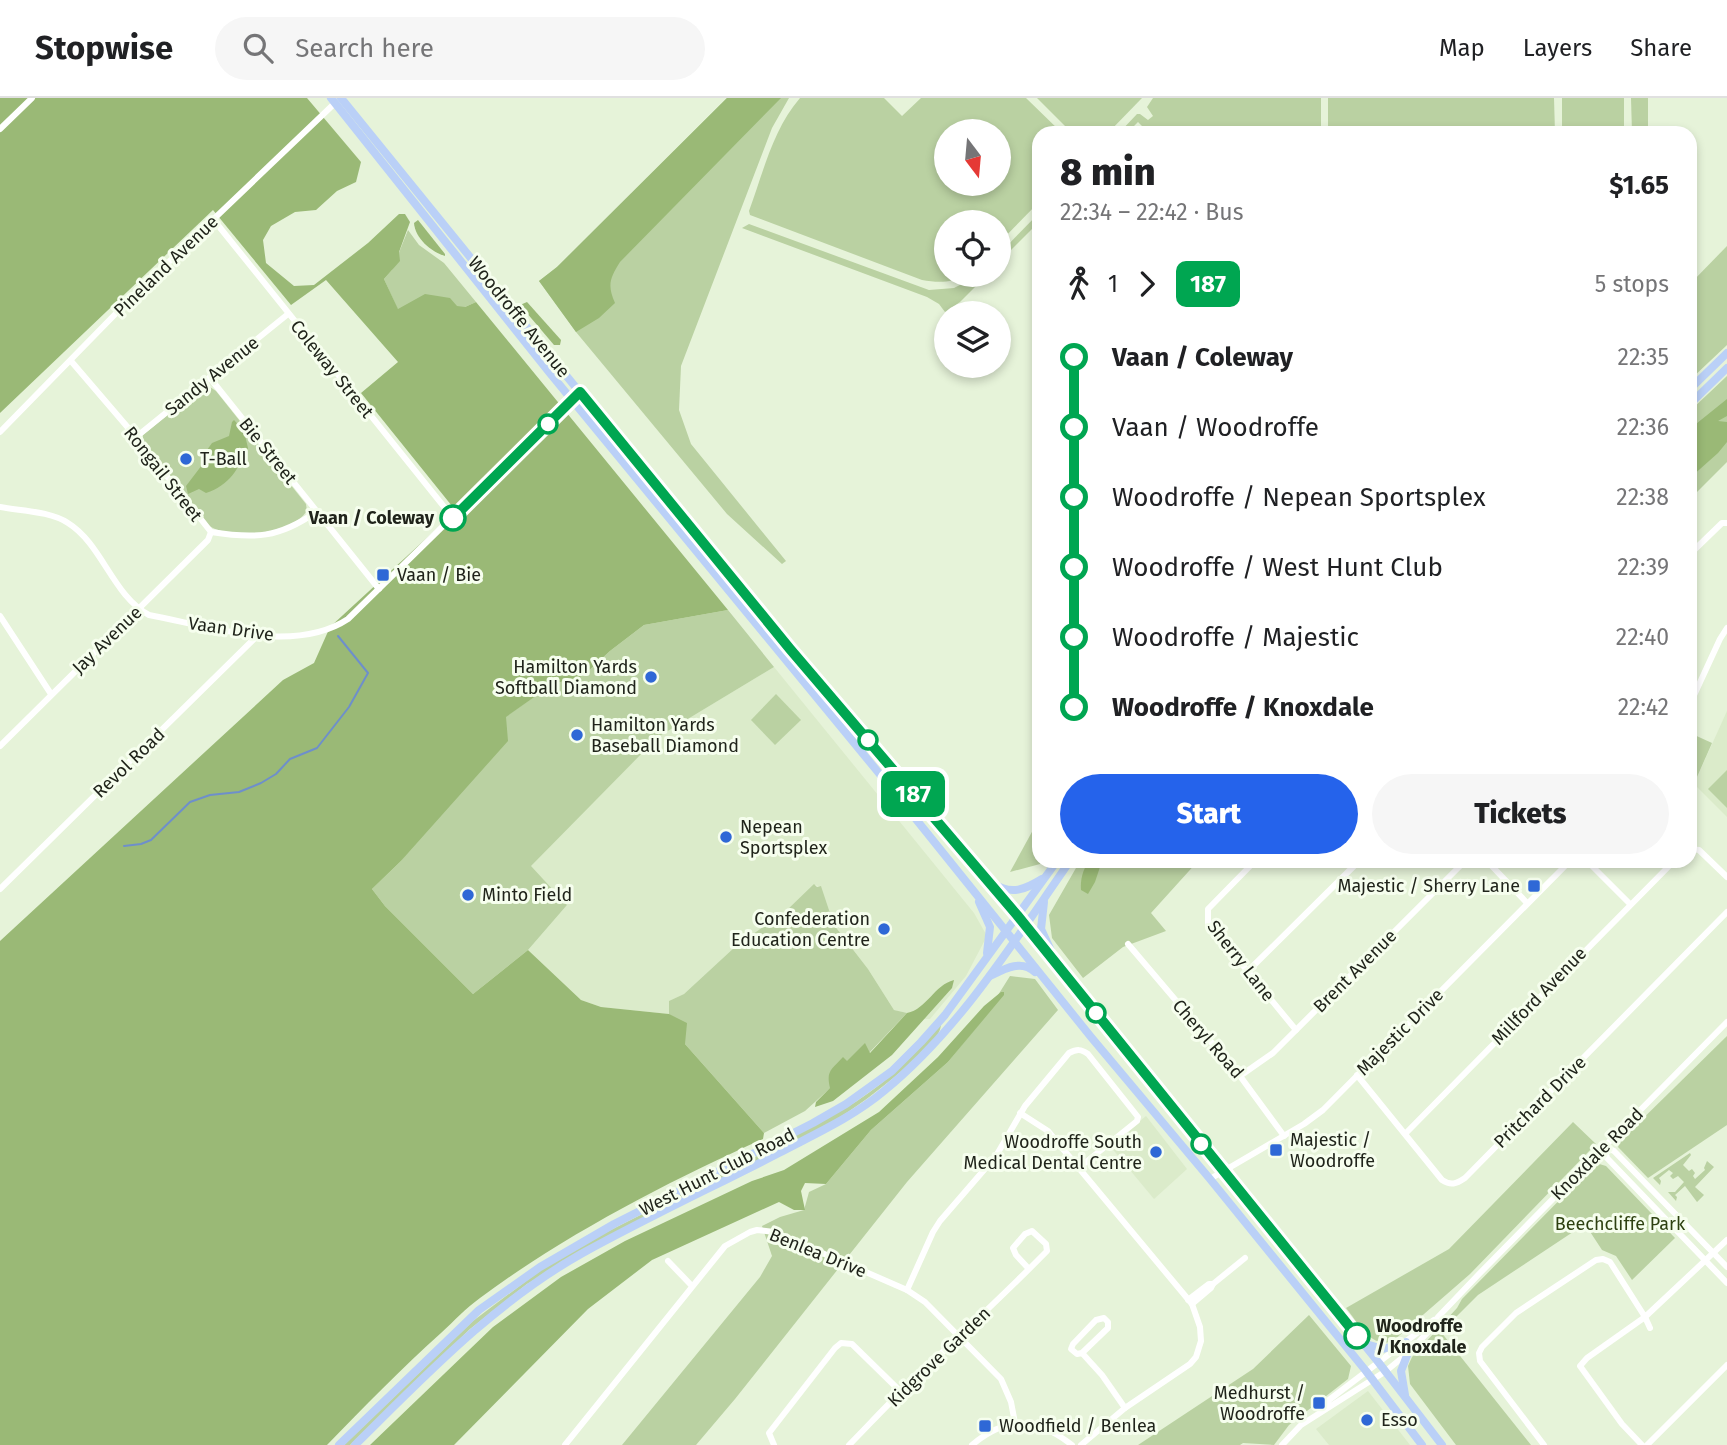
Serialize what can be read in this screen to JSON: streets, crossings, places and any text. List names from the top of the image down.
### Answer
{
  "streets": {
    "main road": ["Woodroffe Avenue", "West Hunt Club Road"],
    "street": [
      "Pineland Avenue",
      "Coleway Street",
      "Sandy Avenue",
      "Bie Street",
      "Rongail Street",
      "Vaan Drive",
      "Jay Avenue",
      "Revol Road",
      "Sherry Lane",
      "Brent Avenue",
      "Millford Avenue",
      "Majestic Drive",
      "Cheryl Road",
      "Pritchard Drive",
      "Knoxdale Road",
      "Benlea Drive",
      "Kidgrove Garden"
    ]
  },
  "crossings": [
    ["Pineland Avenue", "Woodroffe Avenue"],
    ["Pineland Avenue", "Coleway Street"],
    ["Pineland Avenue", "Rongail Street"],
    ["Woodroffe Avenue", "Vaan Drive"],
    ["Woodroffe Avenue", "Majestic Drive"],
    ["Woodroffe Avenue", "Knoxdale Road"],
    ["Woodroffe Avenue", "West Hunt Club Road"],
    ["Coleway Street", "Sandy Avenue"],
    ["Coleway Street", "Vaan Drive"],
    ["Sandy Avenue", "Bie Street"],
    ["Sandy Avenue", "Rongail Street"],
    ["Bie Street", "Rongail Street"],
    ["Bie Street", "Vaan Drive"],
    ["Rongail Street", "Jay Avenue"],
    ["Vaan Drive", "Jay Avenue"],
    ["Vaan Drive", "Revol Road"],
    ["Sherry Lane", "Brent Avenue"],
    ["Brent Avenue", "Cheryl Road"],
    ["Millford Avenue", "Pritchard Drive"],
    ["Majestic Drive", "Cheryl Road"],
    ["Majestic Drive", "Pritchard Drive"],
    ["Benlea Drive", "Kidgrove Garden"]
  ],
  "parks": ["Beechcliffe Park"],
  "places": {
    "other": [
      "T-Ball",
      "Vaan / Coleway",
      "Hamilton Yards Softball Diamond",
      "Hamilton Yards Baseball Diamond",
      "Nepean Sportsplex",
      "Minto Field",
      "Confederation Education Centre",
      "Woodroffe South Medical Dental Centre",
      "Woodroffe / Knoxdale",
      "Esso"
    ],
    "transit": [
      "Vaan / Bie",
      "Majestic / Sherry Lane",
      "Majestic / Woodroffe",
      "Medhurst / Woodroffe",
      "Woodfield / Benlea"
    ]
  },
  "lines": ["bus line 187"],
  "north": "bottom",
  "page": {
    "header": "Stopwise",
    "search": "Search here",
    "nav": ["Map", "Layers", "Share"],
    "on_map": "187",
    "heading": ["8 min", "22:34 – 22:42 · Bus", "$1.65"],
    "legs": ["1", "187", "5 stops"],
    "list": [
      {
        "name": "Vaan / Coleway",
        "value": "22:35"
      },
      {
        "name": "Vaan / Woodroffe",
        "value": "22:36"
      },
      {
        "name": "Woodroffe / Nepean Sportsplex",
        "value": "22:38"
      },
      {
        "name": "Woodroffe / West Hunt Club",
        "value": "22:39"
      },
      {
        "name": "Woodroffe / Majestic",
        "value": "22:40"
      },
      {
        "name": "Woodroffe / Knoxdale",
        "value": "22:42"
      }
    ],
    "buttons": ["Start", "Tickets"]
  }
}
